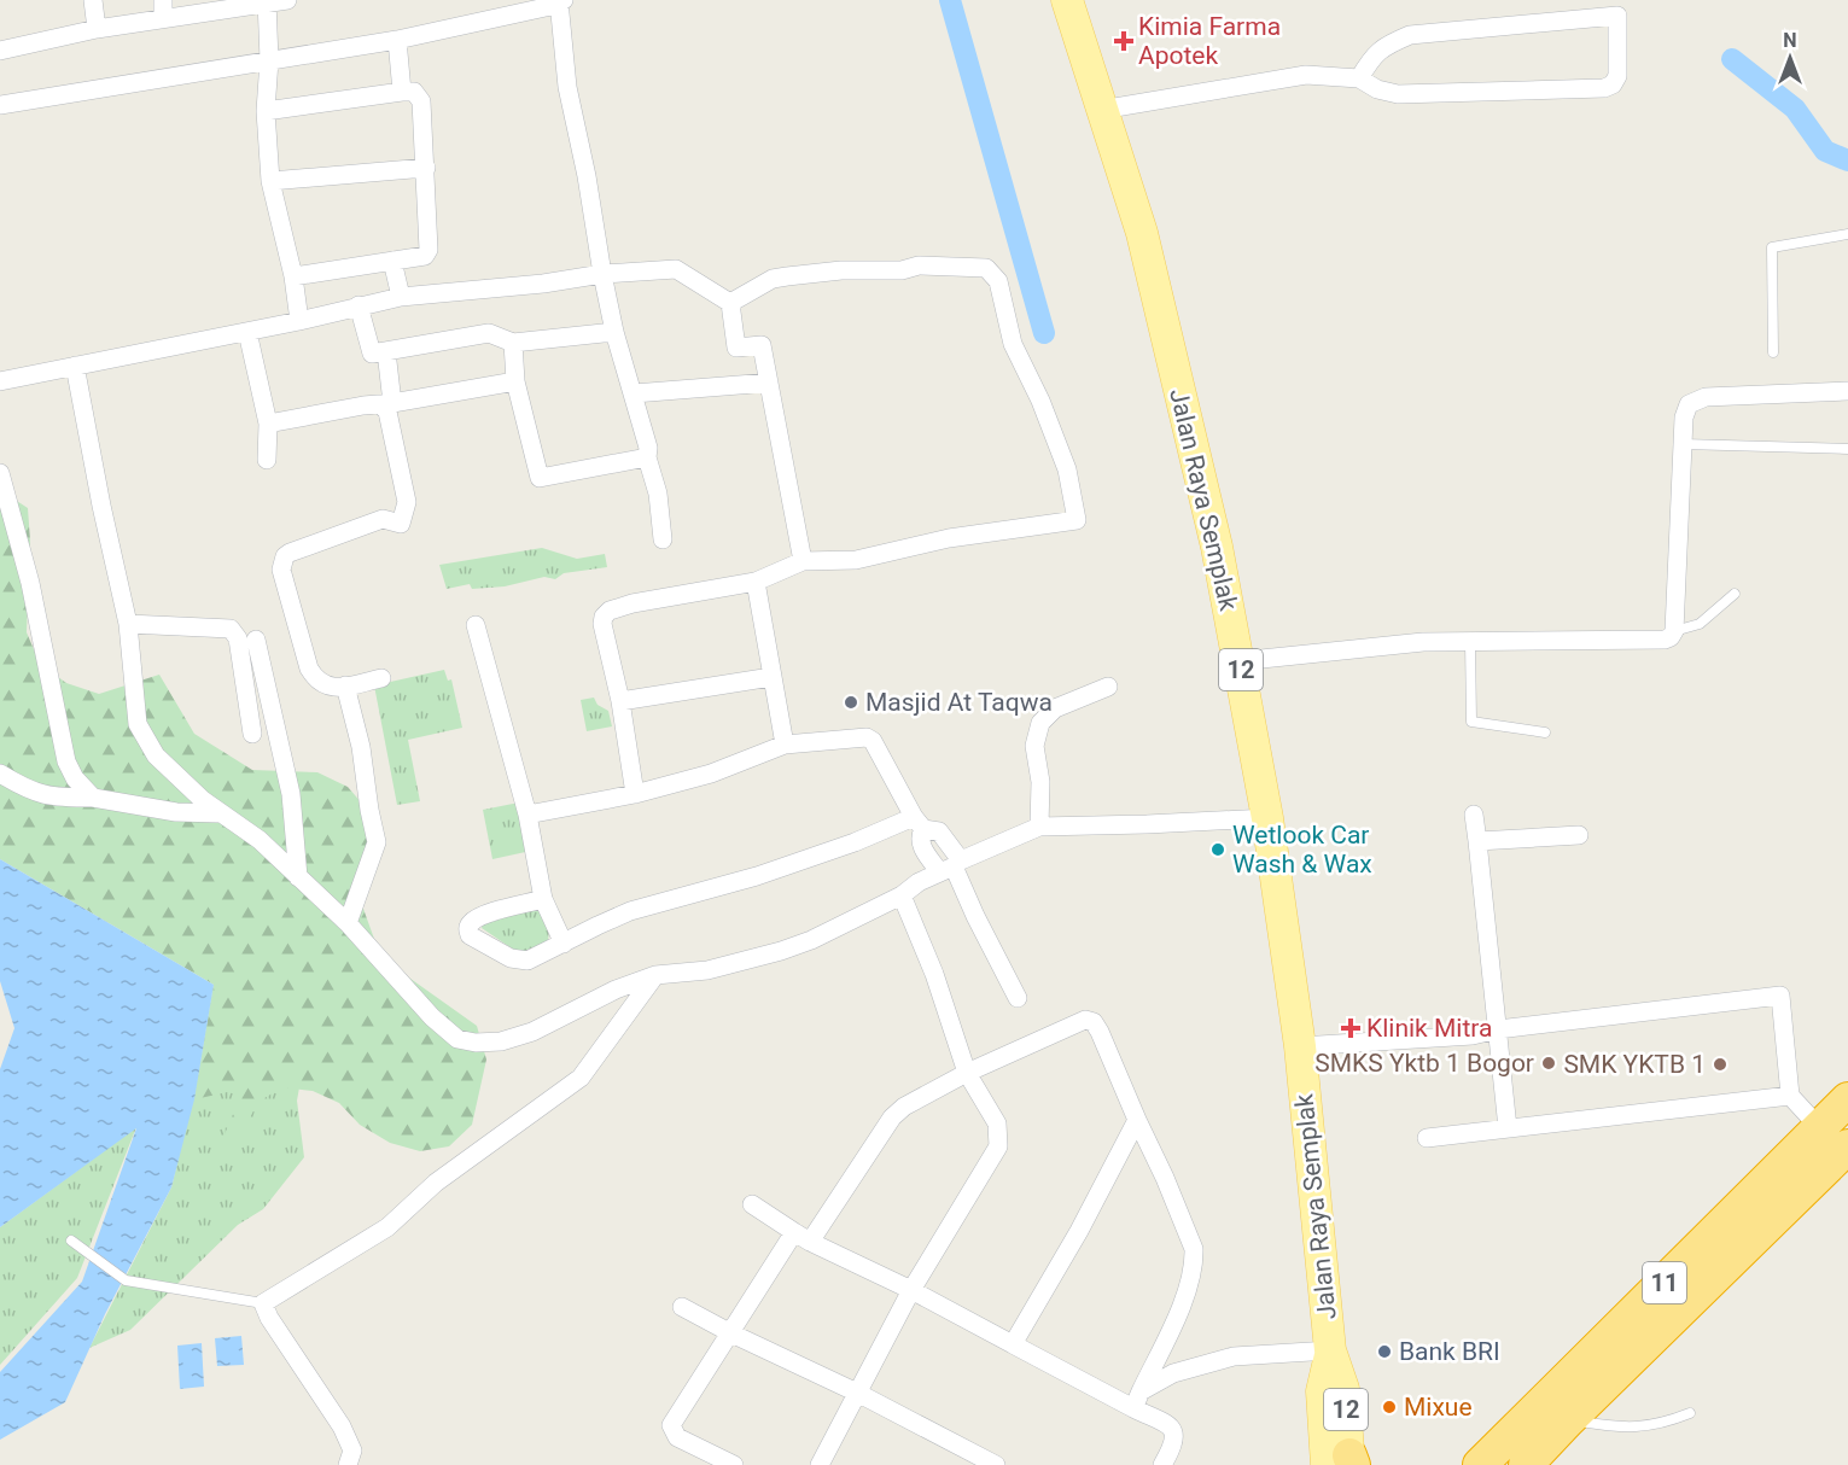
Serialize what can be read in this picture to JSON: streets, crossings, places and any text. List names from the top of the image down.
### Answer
{
  "streets": {
    "highway": ["11"],
    "main road": ["Jalan Raya Semplak", "12"]
  },
  "places": {
    "health": ["Kimia Farma Apotek", "Klinik Mitra"],
    "other": [
      "Masjid At Taqwa",
      "Wetlook Car Wash & Wax",
      "SMKS Yktb 1 Bogor",
      "SMK YKTB 1",
      "Bank BRI",
      "Mixue"
    ]
  },
  "north": "top"
}
